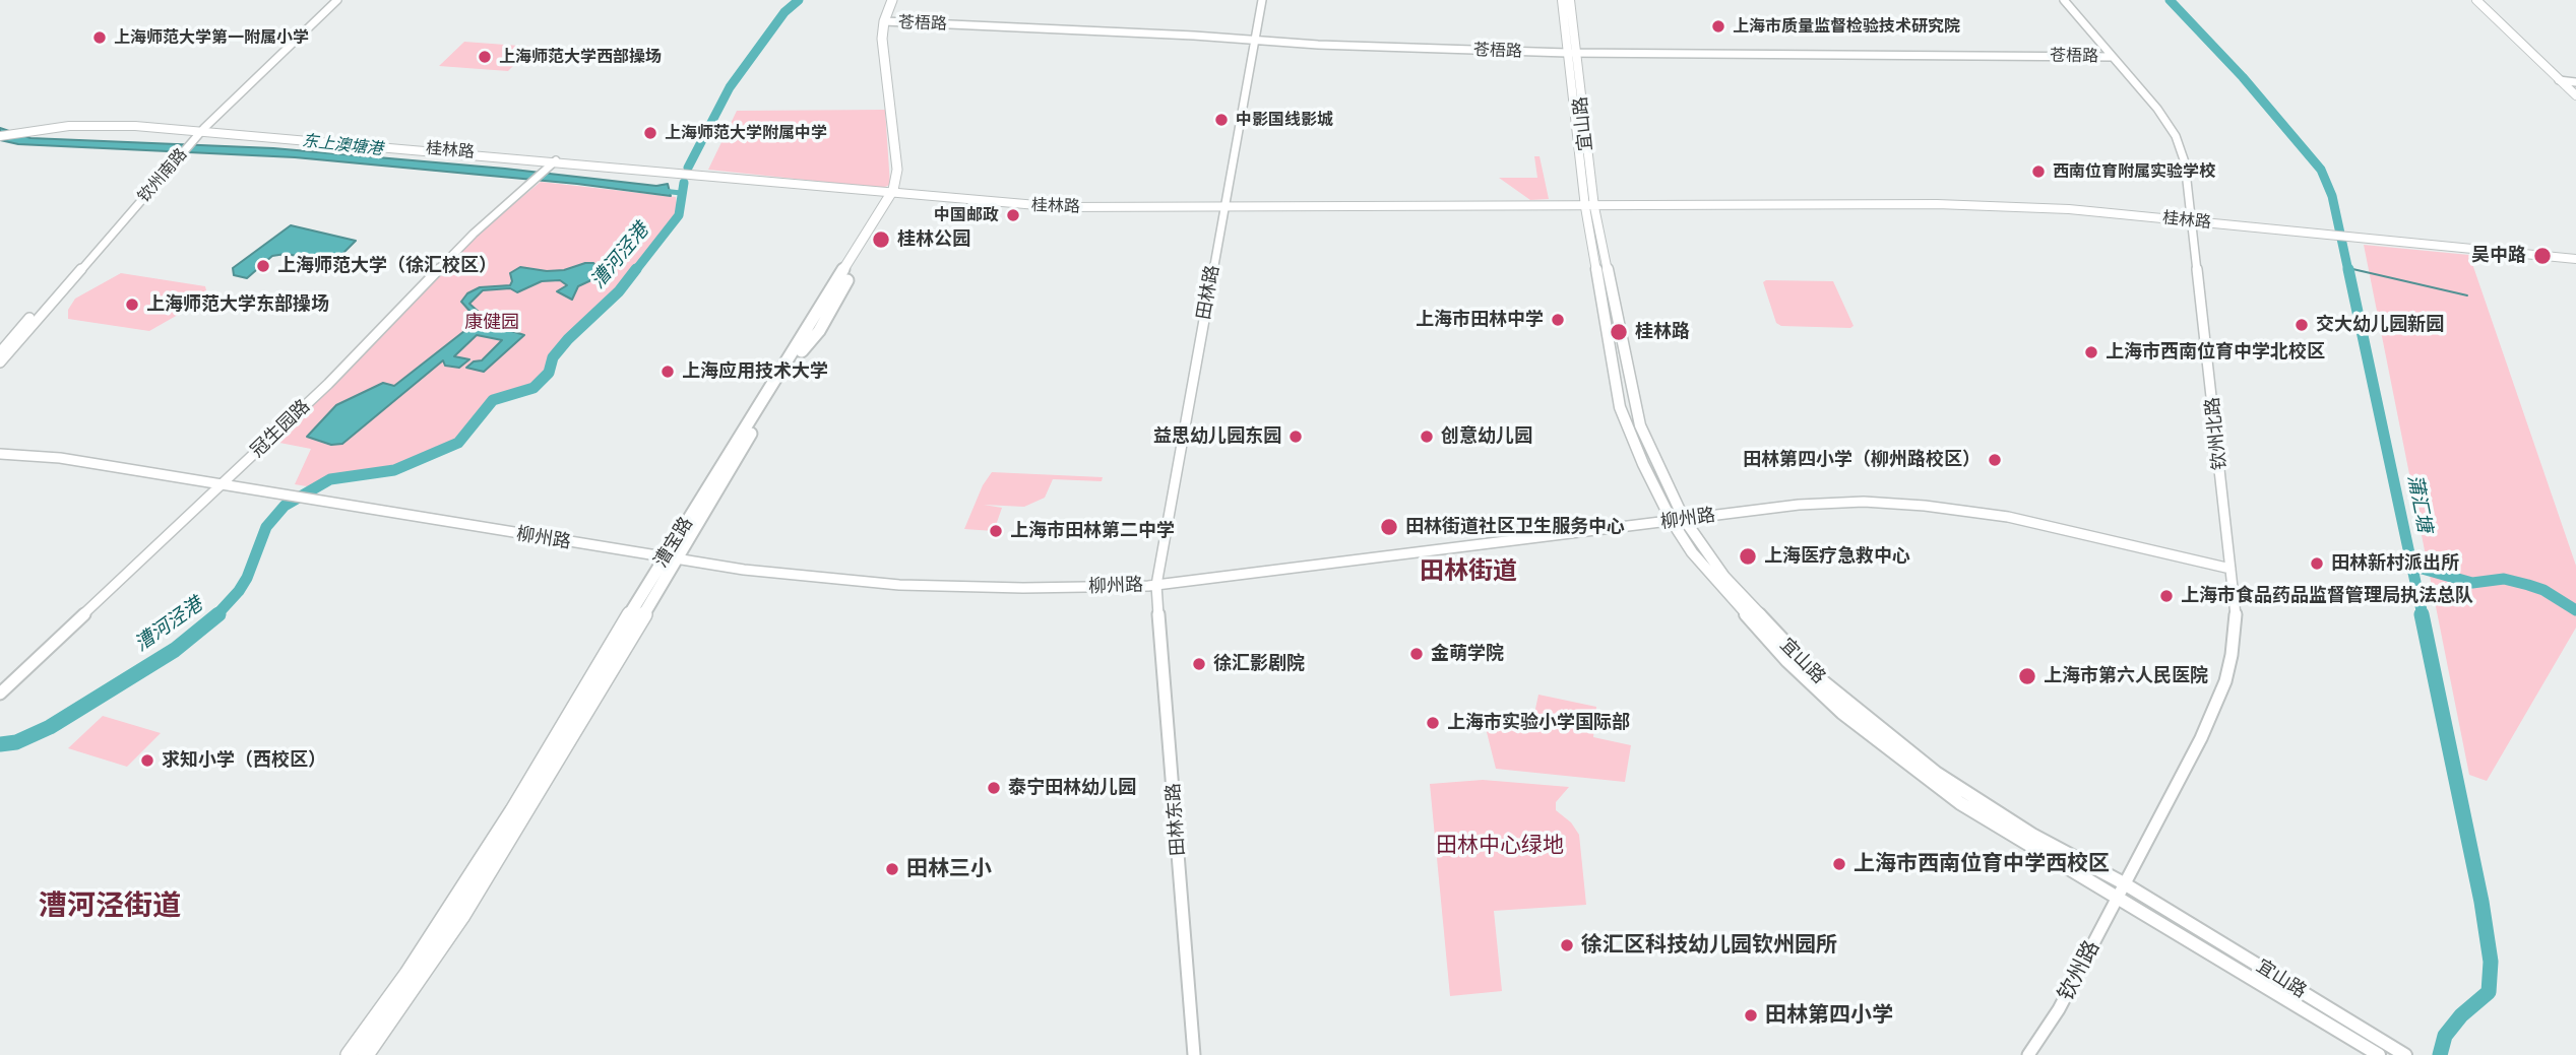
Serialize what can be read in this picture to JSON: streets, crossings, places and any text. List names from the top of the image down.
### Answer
{
  "streets": {
    "main road": ["宜山路", "桂林路", "漕宝路"],
    "street": [
      "苍梧路",
      "钦州南路",
      "田林路",
      "冠生园路",
      "钦州北路",
      "柳州路",
      "田林东路",
      "钦州路"
    ]
  },
  "crossings": [
    ["苍梧路", "宜山路"],
    ["苍梧路", "田林路"],
    ["苍梧路", "钦州北路"],
    ["苍梧路", "漕宝路"],
    ["宜山路", "桂林路"],
    ["宜山路", "钦州北路"],
    ["宜山路", "柳州路"],
    ["宜山路", "钦州路"],
    ["桂林路", "钦州南路"],
    ["桂林路", "田林路"],
    ["桂林路", "冠生园路"],
    ["桂林路", "钦州北路"],
    ["桂林路", "漕宝路"],
    ["田林路", "柳州路"],
    ["田林路", "田林东路"],
    ["冠生园路", "柳州路"],
    ["钦州北路", "柳州路"],
    ["钦州北路", "钦州路"],
    ["柳州路", "漕宝路"],
    ["柳州路", "田林东路"]
  ],
  "districts": ["田林街道", "漕河泾街道"],
  "water": ["东上澳塘港", "漕河泾港", "蒲汇塘"],
  "parks": ["康健园", "田林中心绿地"],
  "places": [
    "上海市质量监督检验技术研究院",
    "上海师范大学第一附属小学",
    "上海师范大学西部操场",
    "中影国线影城",
    "上海师范大学附属中学",
    "西南位育附属实验学校",
    "中国邮政",
    "桂林公园",
    "吴中路",
    "上海师范大学（徐汇校区）",
    "上海师范大学东部操场",
    "上海市田林中学",
    "交大幼儿园新园",
    "桂林路",
    "上海市西南位育中学北校区",
    "上海应用技术大学",
    "益思幼儿园东园",
    "创意幼儿园",
    "田林第四小学（柳州路校区）",
    "田林街道社区卫生服务中心",
    "上海市田林第二中学",
    "上海医疗急救中心",
    "田林新村派出所",
    "上海市食品药品监督管理局执法总队",
    "金萌学院",
    "徐汇影剧院",
    "上海市第六人民医院",
    "上海市实验小学国际部",
    "求知小学（西校区）",
    "泰宁田林幼儿园",
    "上海市西南位育中学西校区",
    "田林三小",
    "徐汇区科技幼儿园钦州园所",
    "田林第四小学"
  ]
}
